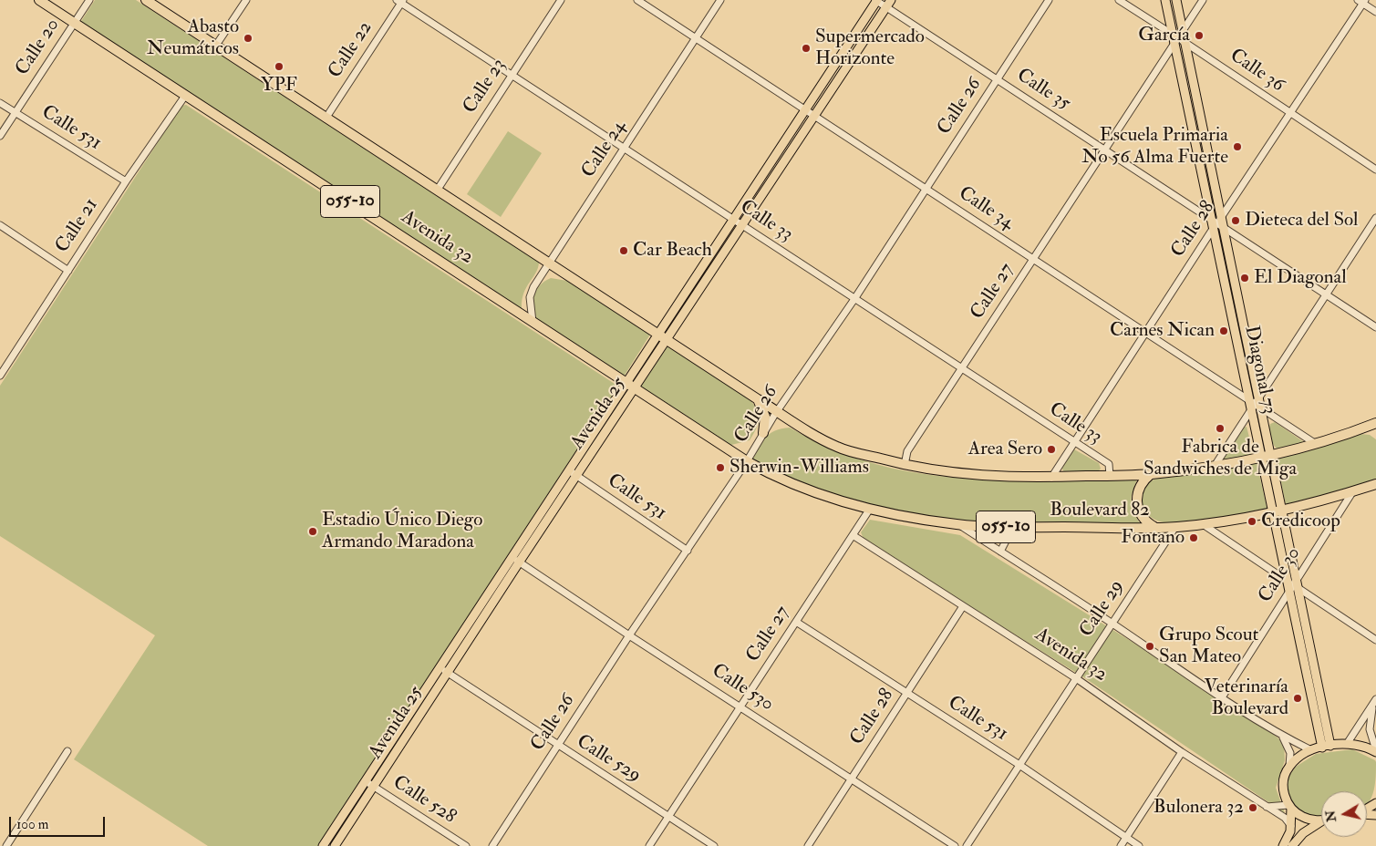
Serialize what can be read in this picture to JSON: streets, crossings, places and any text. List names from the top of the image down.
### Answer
{
  "streets": {
    "highway": ["055-10", "Avenida 32", "Boulevard 82"],
    "main road": ["Diagonal 73", "Avenida 25"],
    "street": [
      "Calle 20",
      "Calle 22",
      "Calle 36",
      "Calle 23",
      "Calle 35",
      "Calle 26",
      "Calle 531",
      "Calle 24",
      "Calle 34",
      "Calle 33",
      "Calle 21",
      "Calle 28",
      "Calle 27",
      "Calle 30",
      "Calle 29",
      "Calle 530",
      "Calle 529",
      "Calle 528"
    ]
  },
  "crossings": [
    ["Calle 20", "Calle 531"],
    ["Calle 20", "Avenida 32"],
    ["Calle 22", "Calle 33"],
    ["Calle 22", "Avenida 32"],
    ["Calle 36", "Calle 28"],
    ["Calle 36", "Diagonal 73"],
    ["Calle 23", "Calle 33"],
    ["Calle 23", "Avenida 32"],
    ["Calle 35", "Calle 26"],
    ["Calle 35", "Calle 27"],
    ["Calle 35", "Diagonal 73"],
    ["Calle 35", "Avenida 25"],
    ["Calle 26", "Calle 531"],
    ["Calle 26", "Calle 34"],
    ["Calle 26", "Calle 33"],
    ["Calle 26", "Avenida 32"],
    ["Calle 26", "Boulevard 82"],
    ["Calle 26", "Calle 530"],
    ["Calle 26", "Calle 529"],
    ["Calle 531", "Calle 21"],
    ["Calle 531", "Calle 28"],
    ["Calle 531", "Calle 27"],
    ["Calle 531", "Avenida 25"],
    ["Calle 531", "Calle 29"],
    ["Calle 24", "Calle 34"],
    ["Calle 24", "Calle 33"],
    ["Calle 24", "Avenida 32"],
    ["Calle 34", "Calle 28"],
    ["Calle 34", "Calle 27"],
    ["Calle 34", "Diagonal 73"],
    ["Calle 34", "Avenida 25"],
    ["Calle 34", "Boulevard 82"],
    ["Calle 33", "Calle 28"],
    ["Calle 33", "Calle 27"],
    ["Calle 33", "Avenida 25"],
    ["Calle 33", "Boulevard 82"],
    ["Calle 21", "Avenida 32"],
    ["Calle 28", "Avenida 32"],
    ["Calle 28", "Diagonal 73"],
    ["Calle 28", "Boulevard 82"],
    ["Calle 28", "Calle 530"],
    ["Avenida 32", "Calle 27"],
    ["Avenida 32", "Avenida 25"],
    ["Avenida 32", "Boulevard 82"],
    ["Avenida 32", "Calle 29"],
    ["Calle 27", "Diagonal 73"],
    ["Calle 27", "Boulevard 82"],
    ["Calle 27", "Calle 530"],
    ["Calle 27", "Calle 529"],
    ["Diagonal 73", "Boulevard 82"],
    ["Diagonal 73", "Calle 30"],
    ["Avenida 25", "Calle 530"],
    ["Avenida 25", "Calle 529"],
    ["Avenida 25", "Calle 528"],
    ["Boulevard 82", "Calle 30"],
    ["Boulevard 82", "Calle 29"]
  ],
  "places": [
    "García",
    "Abasto Neumáticos",
    "Supermercado Horizonte",
    "YPF",
    "Escuela Primaria No 56 Alma Fuerte",
    "Dieteca del Sol",
    "Car Beach",
    "El Diagonal",
    "Carnes Nican",
    "Fabrica de Sandwiches de Miga",
    "Area Sero",
    "Sherwin-Williams",
    "Credicoop",
    "Estadio Único Diego Armando Maradona",
    "Fontano",
    "Grupo Scout San Mateo",
    "Veterinaría Boulevard",
    "Bulonera 32"
  ],
  "scale_bar": "100 m",
  "north": "left"
}
